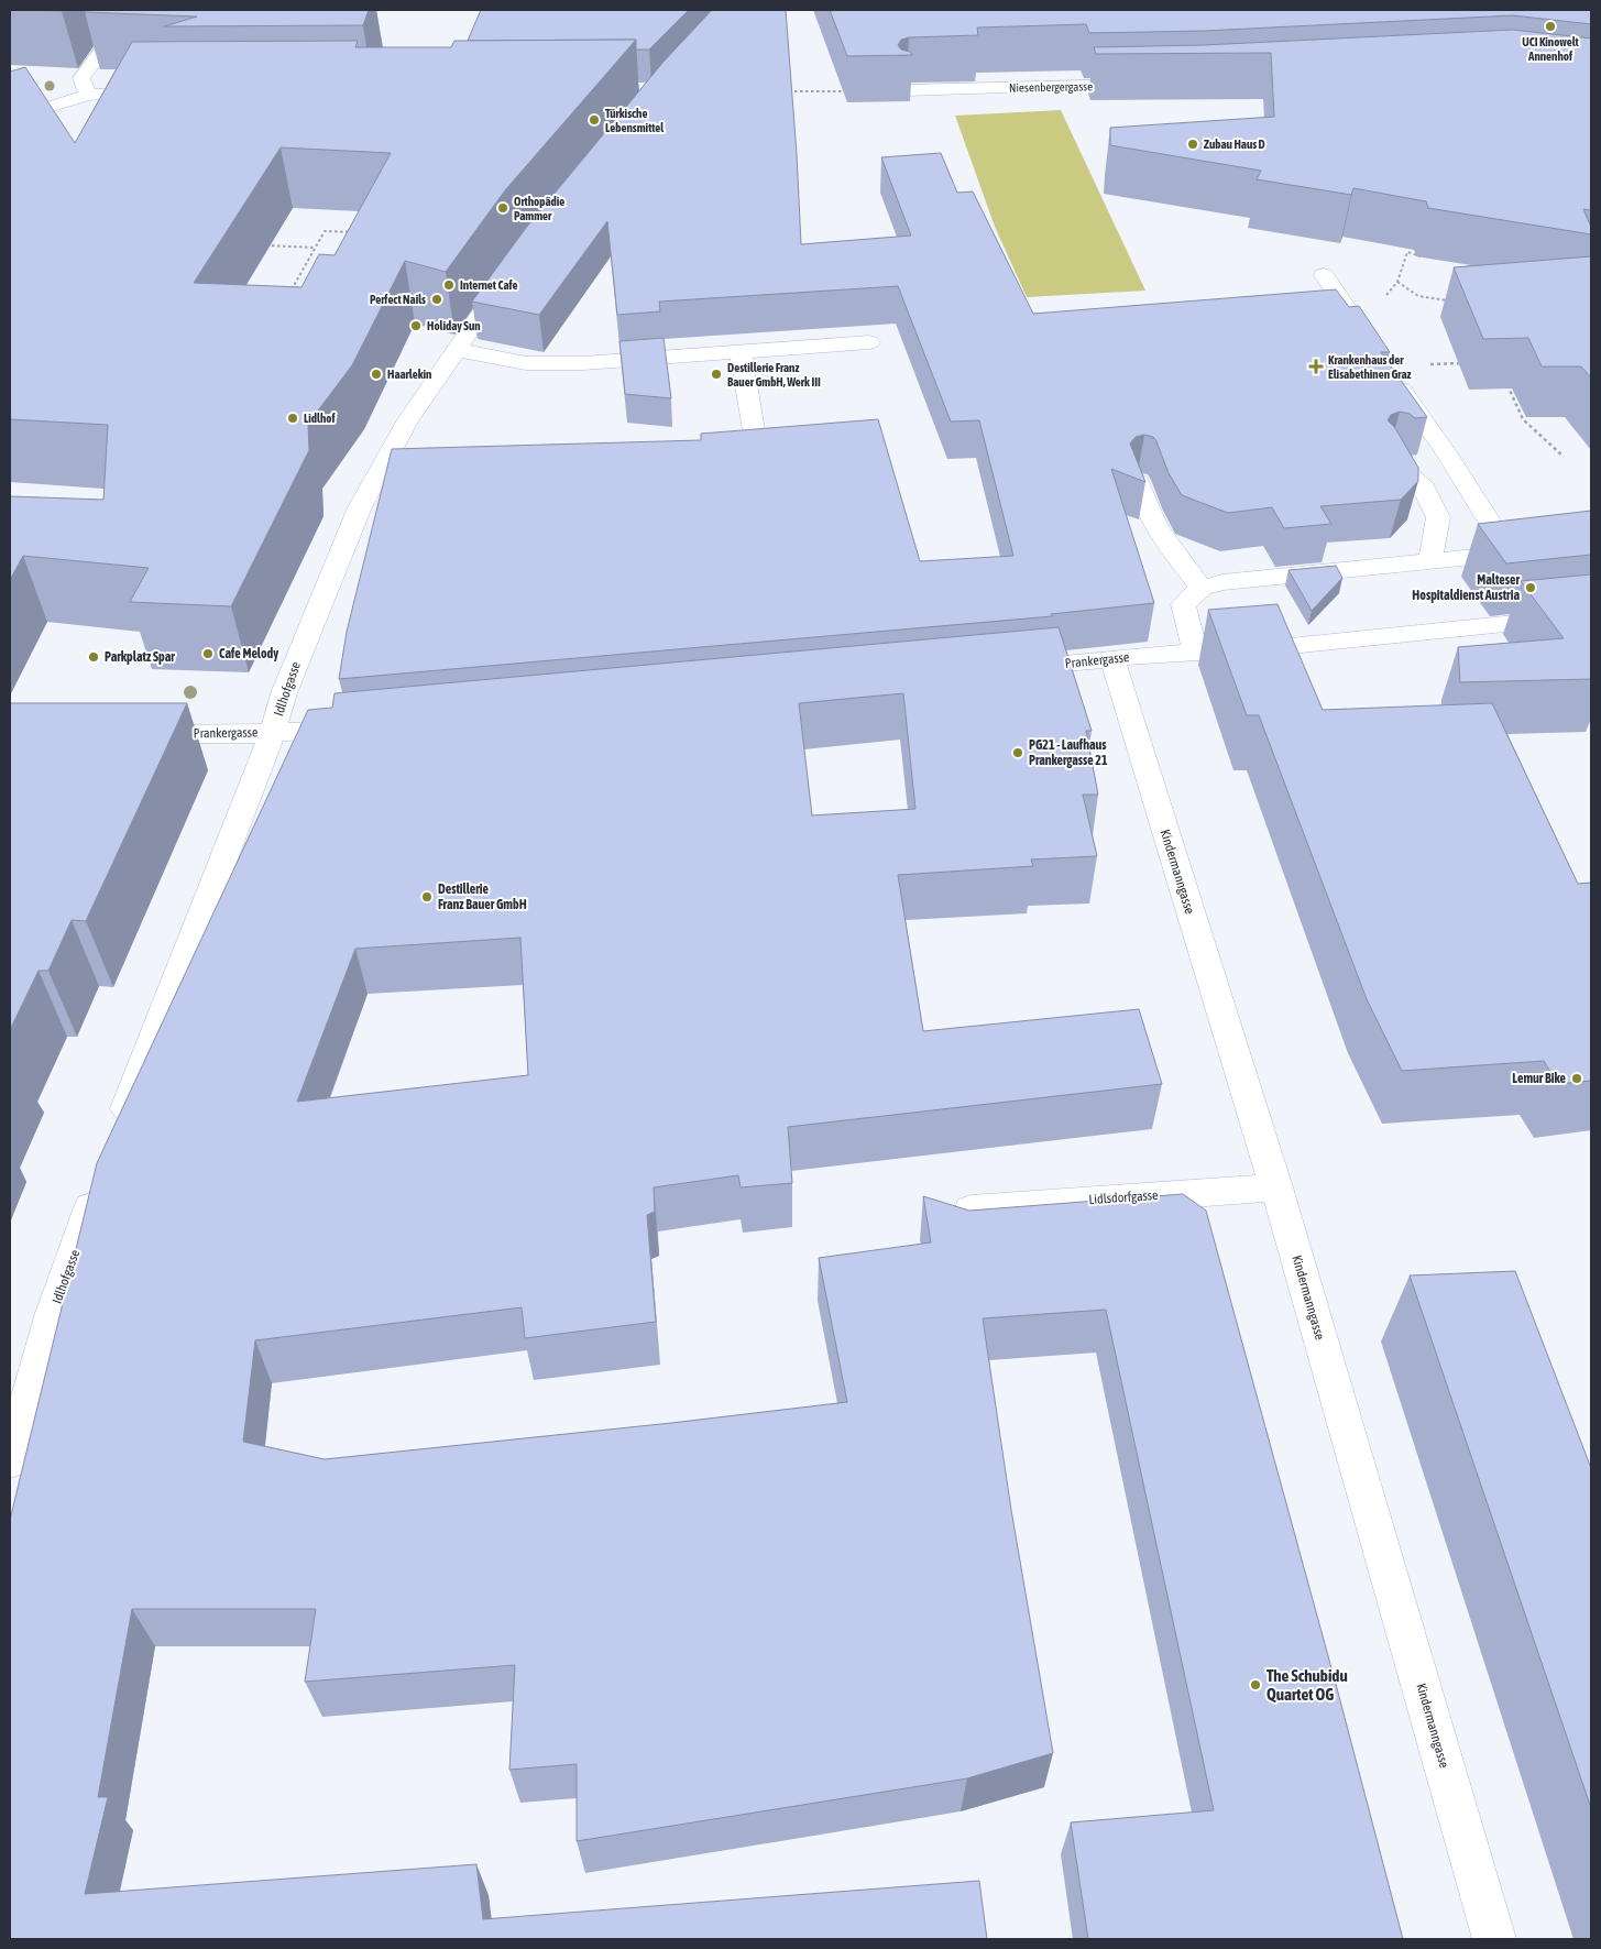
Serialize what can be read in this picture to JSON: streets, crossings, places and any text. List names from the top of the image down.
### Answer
{
  "streets": {
    "street": [
      "Niesenbergergasse",
      "Prankergasse",
      "Idlhofgasse",
      "Kindermanngasse",
      "Lidlsdorfgasse"
    ]
  },
  "crossings": [
    ["Prankergasse", "Idlhofgasse"],
    ["Prankergasse", "Kindermanngasse"],
    ["Kindermanngasse", "Lidlsdorfgasse"]
  ],
  "places": {
    "other": [
      "UCI Kinowelt Annenhof",
      "Türkische Lebensmittel",
      "Zubau Haus D",
      "Orthopädie Pammer",
      "Internet Cafe",
      "Perfect Nails",
      "Holiday Sun",
      "Haarlekin",
      "Destillerie Franz Bauer GmbH, Werk III",
      "Lidlhof",
      "Malteser Hospitaldienst Austria",
      "Cafe Melody",
      "Parkplatz Spar",
      "PG21 - Laufhaus Prankergasse 21",
      "Destillerie Franz Bauer GmbH",
      "Lemur Bike",
      "The Schubidu Quartet OG"
    ],
    "health": ["Krankenhaus der Elisabethinen Graz"]
  }
}
